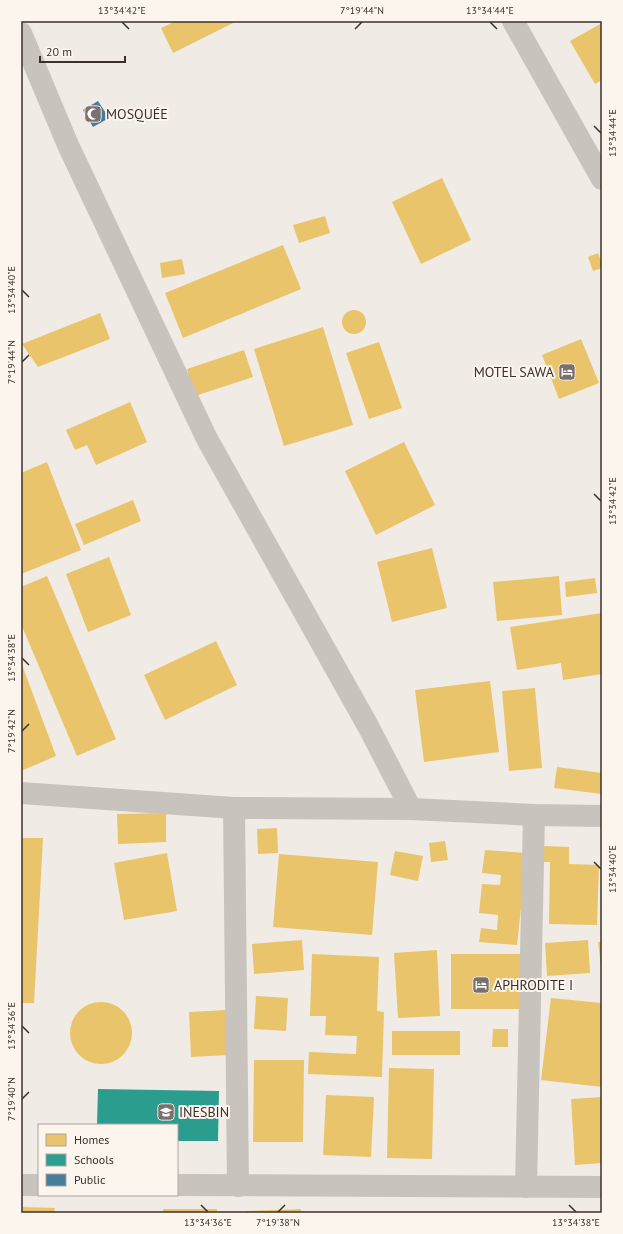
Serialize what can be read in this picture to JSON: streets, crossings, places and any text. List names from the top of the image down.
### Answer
{
  "places": {
    "mosque": ["MOSQUÉE"],
    "hotel": ["MOTEL SAWA", "APHRODITE I"],
    "school or university": ["INESBIN"]
  },
  "legend": ["Homes", "Schools", "Public"],
  "scale_bar": "20 m",
  "coordinates": [
    "13°34'42\"E",
    "7°19'44\"N",
    "13°34'44\"E",
    "13°34'40\"E",
    "13°34'38\"E",
    "7°19'42\"N",
    "13°34'36\"E",
    "7°19'40\"N",
    "7°19'38\"N"
  ]
}
